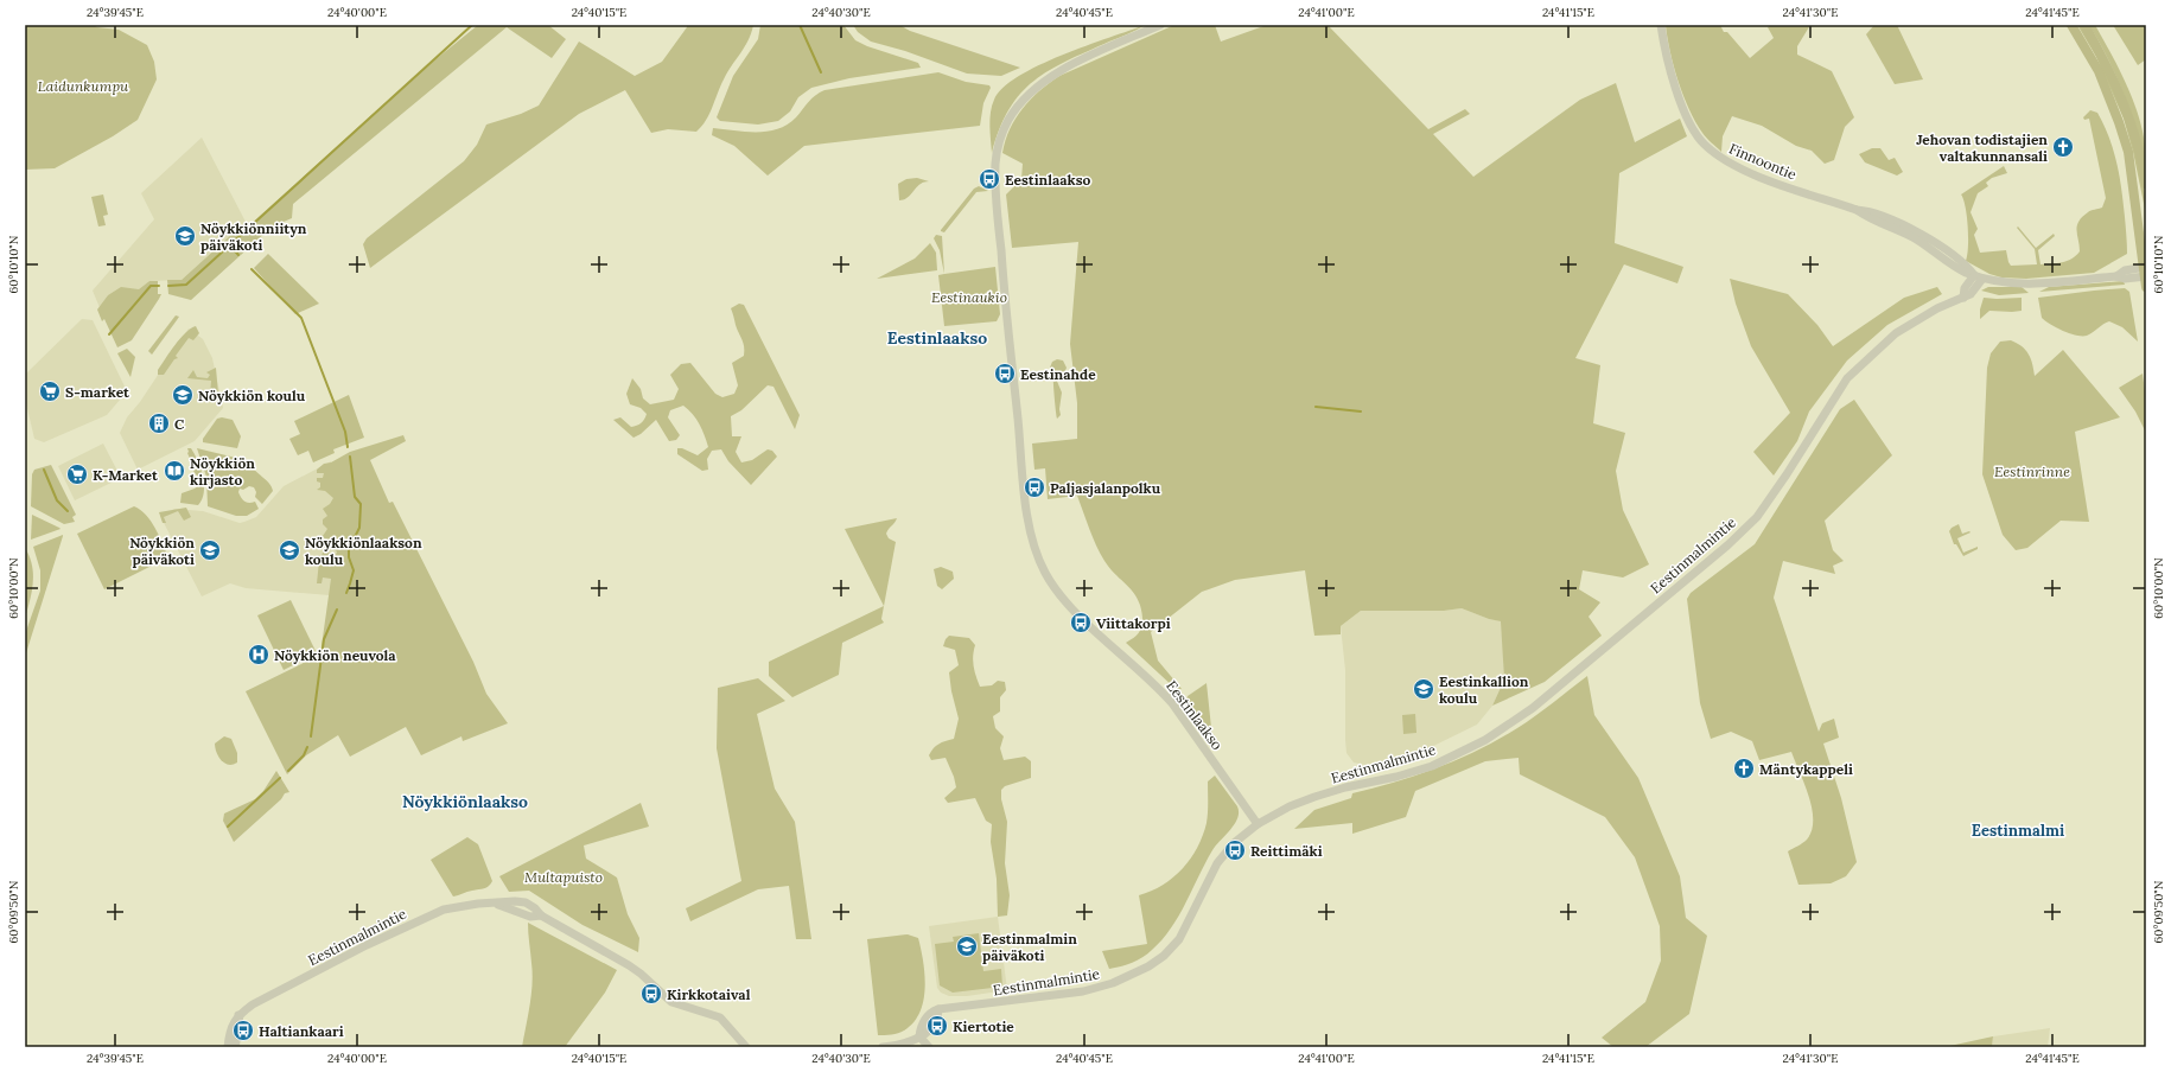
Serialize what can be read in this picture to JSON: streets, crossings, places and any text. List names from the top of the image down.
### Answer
{
  "streets": {
    "street": ["Finnoontie", "Eestinmalmintie", "Eestinlaakso"]
  },
  "crossings": [
    ["Finnoontie", "Eestinmalmintie"],
    ["Eestinmalmintie", "Eestinlaakso"]
  ],
  "districts": ["Eestinlaakso", "Nöykkiönlaakso", "Eestinmalmi"],
  "parks": [
    "Laidunkumpu",
    "Eestinaukio",
    "Eestinrinne",
    "Multapuisto"
  ],
  "places": {
    "church": ["Jehovan todistajien valtakunnansali", "Mäntykappeli"],
    "bus stop": [
      "Eestinlaakso",
      "Eestinahde",
      "Paljasjalanpolku",
      "Viittakorpi",
      "Reittimäki",
      "Kirkkotaival",
      "Kiertotie",
      "Haltiankaari"
    ],
    "school or university": [
      "Nöykkiönniityn päiväkoti",
      "Nöykkiön koulu",
      "Nöykkiön päiväkoti",
      "Nöykkiönlaakson koulu",
      "Eestinkallion koulu",
      "Eestinmalmin päiväkoti"
    ],
    "supermarket": ["S-market", "K-Market"],
    "building": ["C"],
    "library": ["Nöykkiön kirjasto"],
    "hospital": ["Nöykkiön neuvola"]
  },
  "coordinates": [
    "24°39'45\"E",
    "24°40'00\"E",
    "24°40'15\"E",
    "24°40'30\"E",
    "24°40'45\"E",
    "24°41'00\"E",
    "24°41'15\"E",
    "24°41'30\"E",
    "24°41'45\"E",
    "60°10'10\"N",
    "60°10'00\"N",
    "60°09'50\"N"
  ]
}
